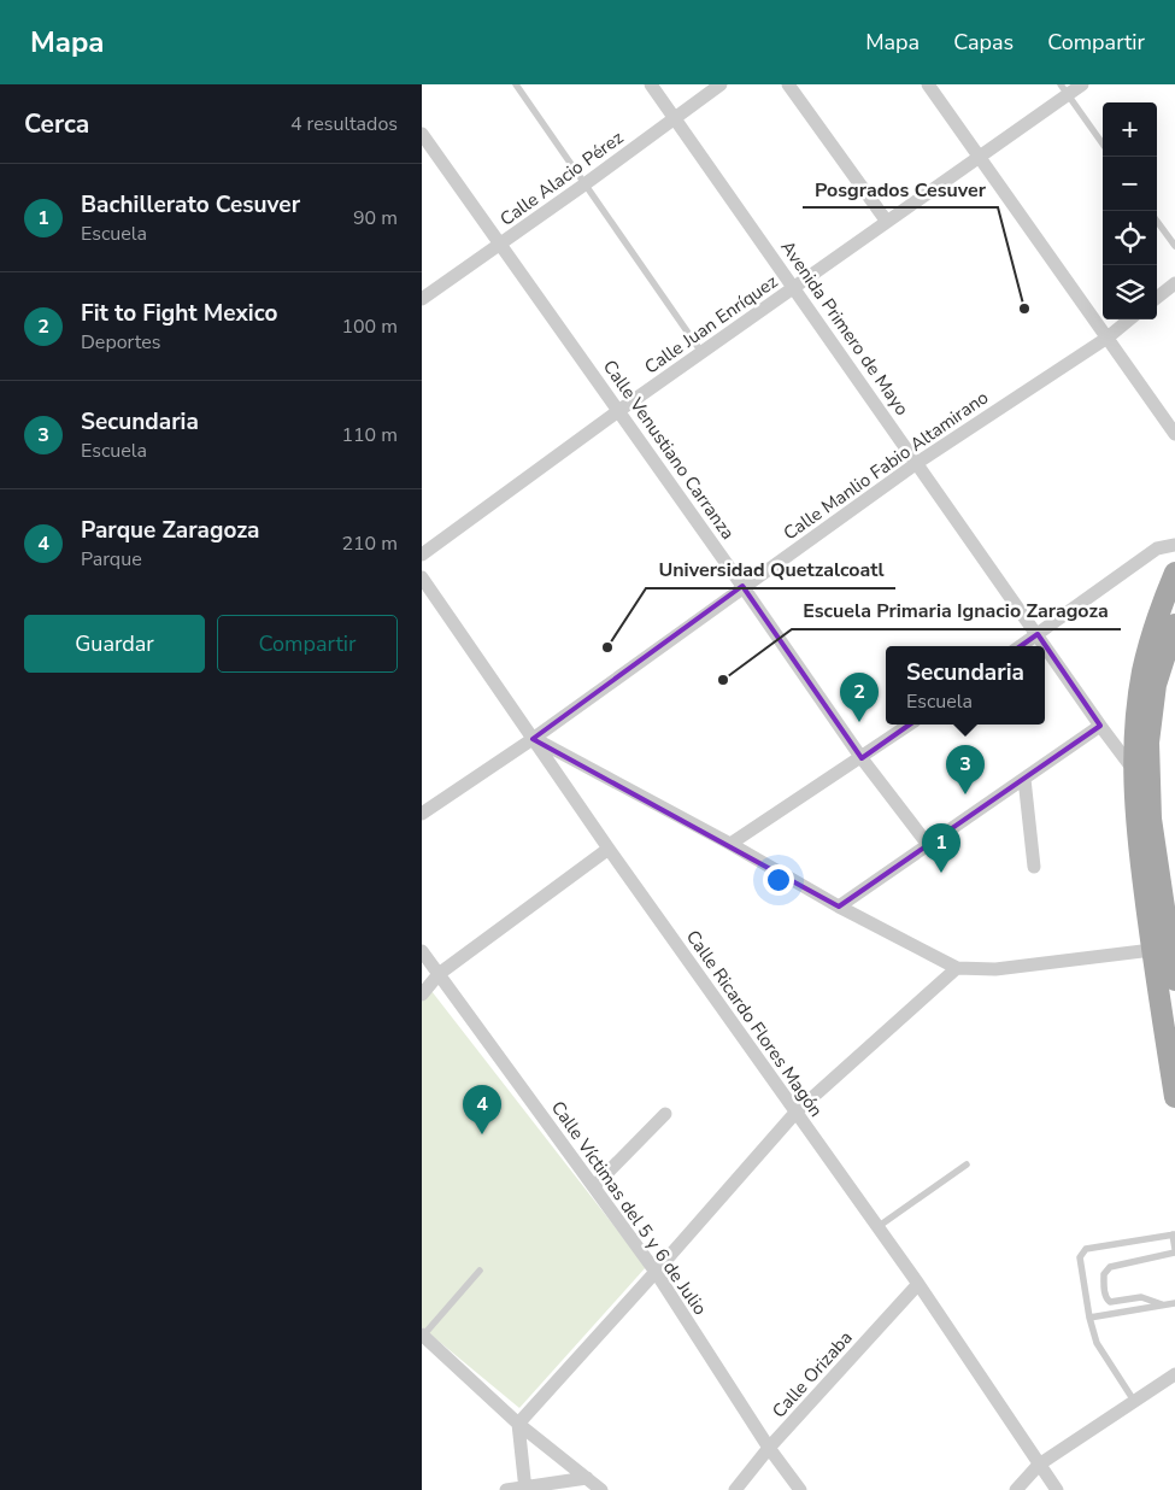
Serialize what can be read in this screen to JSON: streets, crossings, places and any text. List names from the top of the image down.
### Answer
{
  "streets": {
    "street": [
      "Calle Alacio Pérez",
      "Calle Juan Enríquez",
      "Avenida Primero de Mayo",
      "Calle Venustiano Carranza",
      "Calle Manlio Fabio Altamirano",
      "Calle Ricardo Flores Magón",
      "Calle Víctimas del 5 y 6 de Julio",
      "Calle Orizaba"
    ]
  },
  "crossings": [
    ["Calle Alacio Pérez", "Avenida Primero de Mayo"],
    ["Calle Alacio Pérez", "Calle Venustiano Carranza"],
    ["Calle Juan Enríquez", "Avenida Primero de Mayo"],
    ["Calle Juan Enríquez", "Calle Venustiano Carranza"],
    ["Avenida Primero de Mayo", "Calle Manlio Fabio Altamirano"],
    ["Calle Venustiano Carranza", "Calle Manlio Fabio Altamirano"],
    ["Calle Manlio Fabio Altamirano", "Calle Ricardo Flores Magón"],
    ["Calle Ricardo Flores Magón", "Calle Orizaba"],
    ["Calle Víctimas del 5 y 6 de Julio", "Calle Orizaba"]
  ],
  "places": ["Posgrados Cesuver", "Universidad Quetzalcoatl", "Escuela Primaria Ignacio Zaragoza"],
  "page": {
    "header": "Mapa",
    "nav": ["Mapa", "Capas", "Compartir"],
    "heading": ["Cerca", "4 resultados"],
    "map_buttons": ["+", "−"],
    "list": [
      {
        "mark": "1",
        "name": "Bachillerato Cesuver",
        "note": "Escuela",
        "value": "90 m"
      },
      {
        "mark": "2",
        "name": "Fit to Fight Mexico",
        "note": "Deportes",
        "value": "100 m"
      },
      {
        "mark": "3",
        "name": "Secundaria",
        "note": "Escuela",
        "value": "110 m"
      },
      {
        "mark": "4",
        "name": "Parque Zaragoza",
        "note": "Parque",
        "value": "210 m"
      }
    ],
    "buttons": ["Guardar", "Compartir"],
    "popup": ["Secundaria", "Escuela"],
    "pins": [
      "2",
      "3",
      "1",
      "4"
    ]
  }
}
